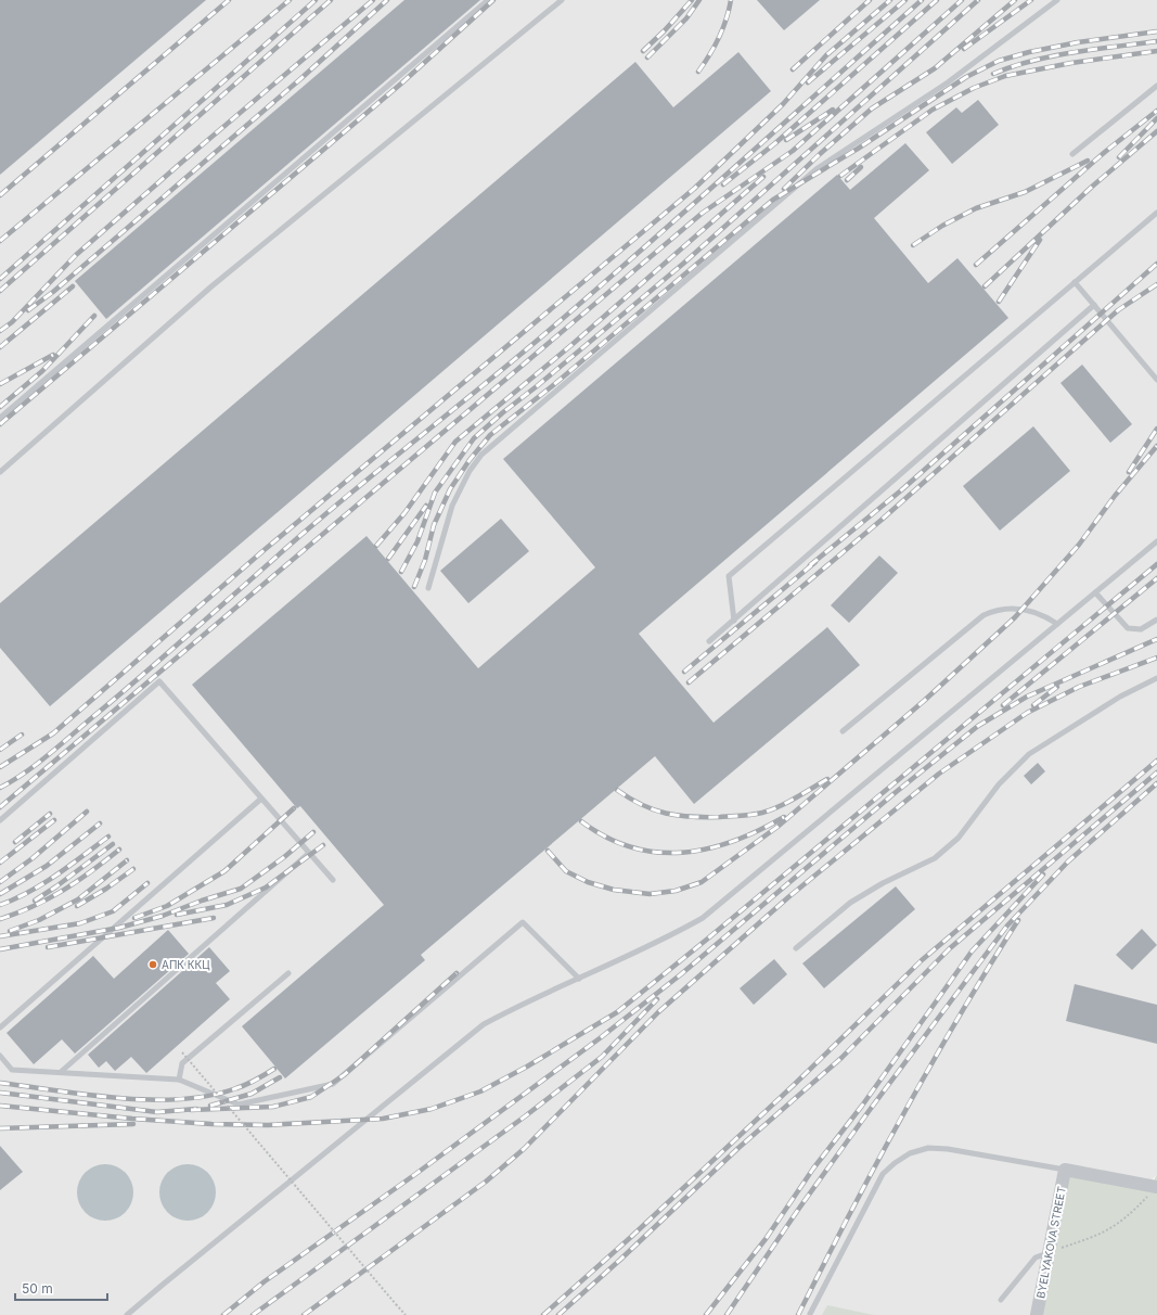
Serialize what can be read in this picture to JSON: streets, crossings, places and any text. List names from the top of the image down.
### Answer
{
  "streets": {
    "street": ["BYELYAKOVA STREET"]
  },
  "places": ["АПК ККЦ"],
  "scale_bar": "50 m"
}
